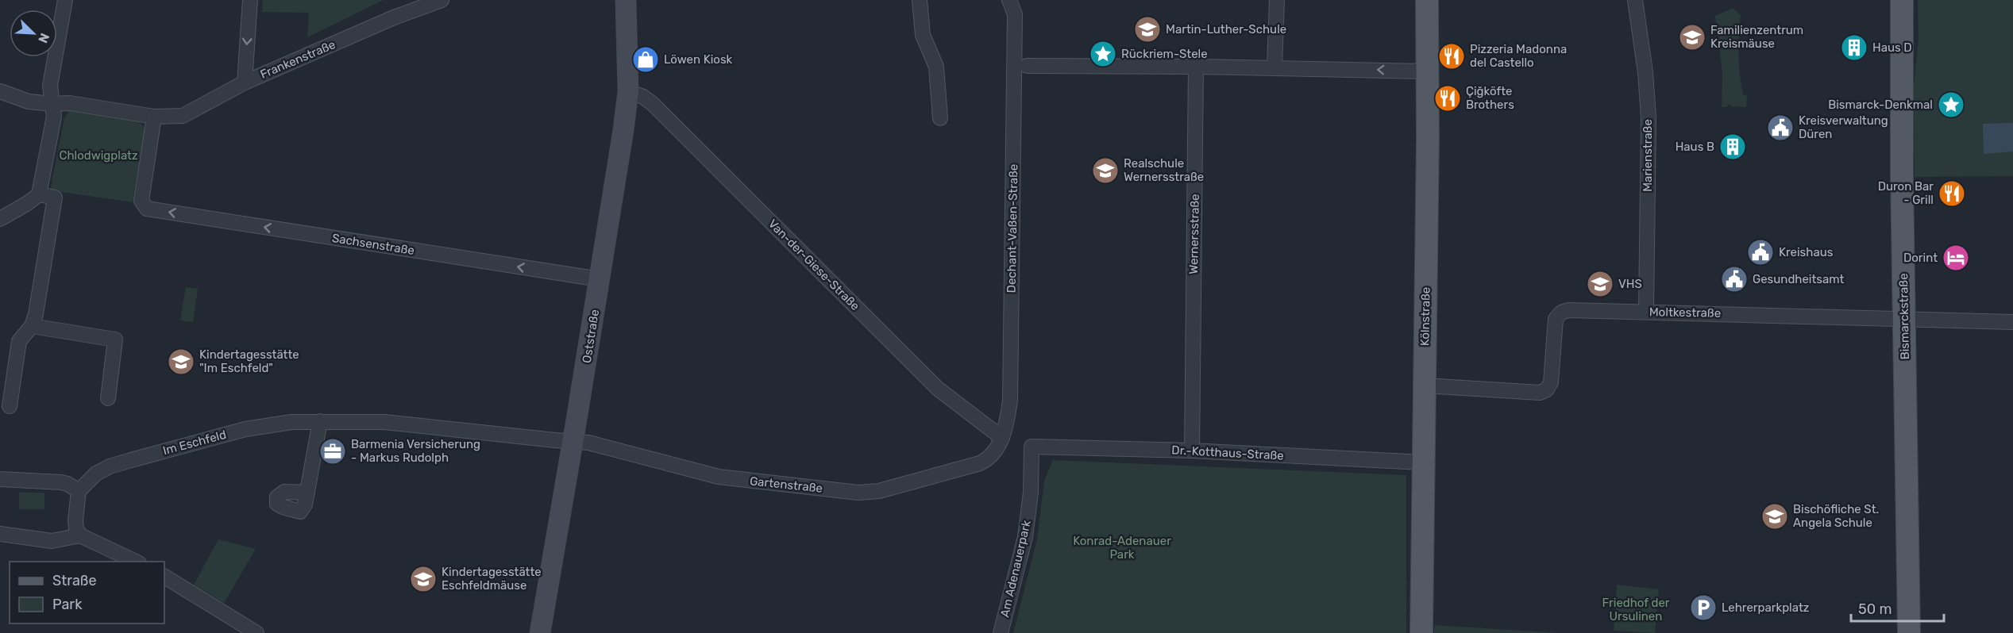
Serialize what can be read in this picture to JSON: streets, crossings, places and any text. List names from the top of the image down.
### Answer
{
  "streets": {
    "main road": ["Kölnstraße", "Bismarckstraße"],
    "street": [
      "Frankenstraße",
      "Marienstraße",
      "Dechant-Vaßen-Straße",
      "Wernersstraße",
      "Sachsenstraße",
      "Van-der-Giese-Straße",
      "Moltkestraße",
      "Oststraße",
      "Im Eschfeld",
      "Dr.-Kotthaus-Straße",
      "Gartenstraße",
      "Am Adenauerpark"
    ]
  },
  "crossings": [
    ["Frankenstraße", "Sachsenstraße"],
    ["Marienstraße", "Moltkestraße"],
    ["Dechant-Vaßen-Straße", "Van-der-Giese-Straße"],
    ["Dechant-Vaßen-Straße", "Gartenstraße"],
    ["Wernersstraße", "Dr.-Kotthaus-Straße"],
    ["Sachsenstraße", "Oststraße"],
    ["Van-der-Giese-Straße", "Oststraße"],
    ["Van-der-Giese-Straße", "Gartenstraße"],
    ["Moltkestraße", "Kölnstraße"],
    ["Moltkestraße", "Bismarckstraße"],
    ["Kölnstraße", "Dr.-Kotthaus-Straße"],
    ["Oststraße", "Im Eschfeld"],
    ["Oststraße", "Gartenstraße"],
    ["Im Eschfeld", "Gartenstraße"],
    ["Dr.-Kotthaus-Straße", "Am Adenauerpark"]
  ],
  "one_way": ["Sachsenstraße"],
  "parks": ["Chlodwigplatz", "Konrad-Adenauer Park", "Friedhof der Ursulinen"],
  "places": {
    "school or university": [
      "Martin-Luther-Schule",
      "Familienzentrum Kreismäuse",
      "Realschule Wernersstraße",
      "VHS",
      "Kindertagesstätte \"Im Eschfeld\"",
      "Bischöfliche St. Angela Schule",
      "Kindertagesstätte Eschfeldmäuse"
    ],
    "building": ["Haus D", "Haus B"],
    "place": ["Rückriem-Stele", "Bismarck-Denkmal"],
    "restaurant": ["Pizzeria Madonna del Castello", "Çiğköfte Brothers", "Duron Bar - Grill"],
    "shop": ["Löwen Kiosk"],
    "public building": ["Kreisverwaltung Düren", "Kreishaus", "Gesundheitsamt"],
    "hotel": ["Dorint"],
    "office": ["Barmenia Versicherung - Markus Rudolph"],
    "parking": ["Lehrerparkplatz"]
  },
  "legend": ["Straße", "Park"],
  "scale_bar": "50 m",
  "north": "bottom right"
}
